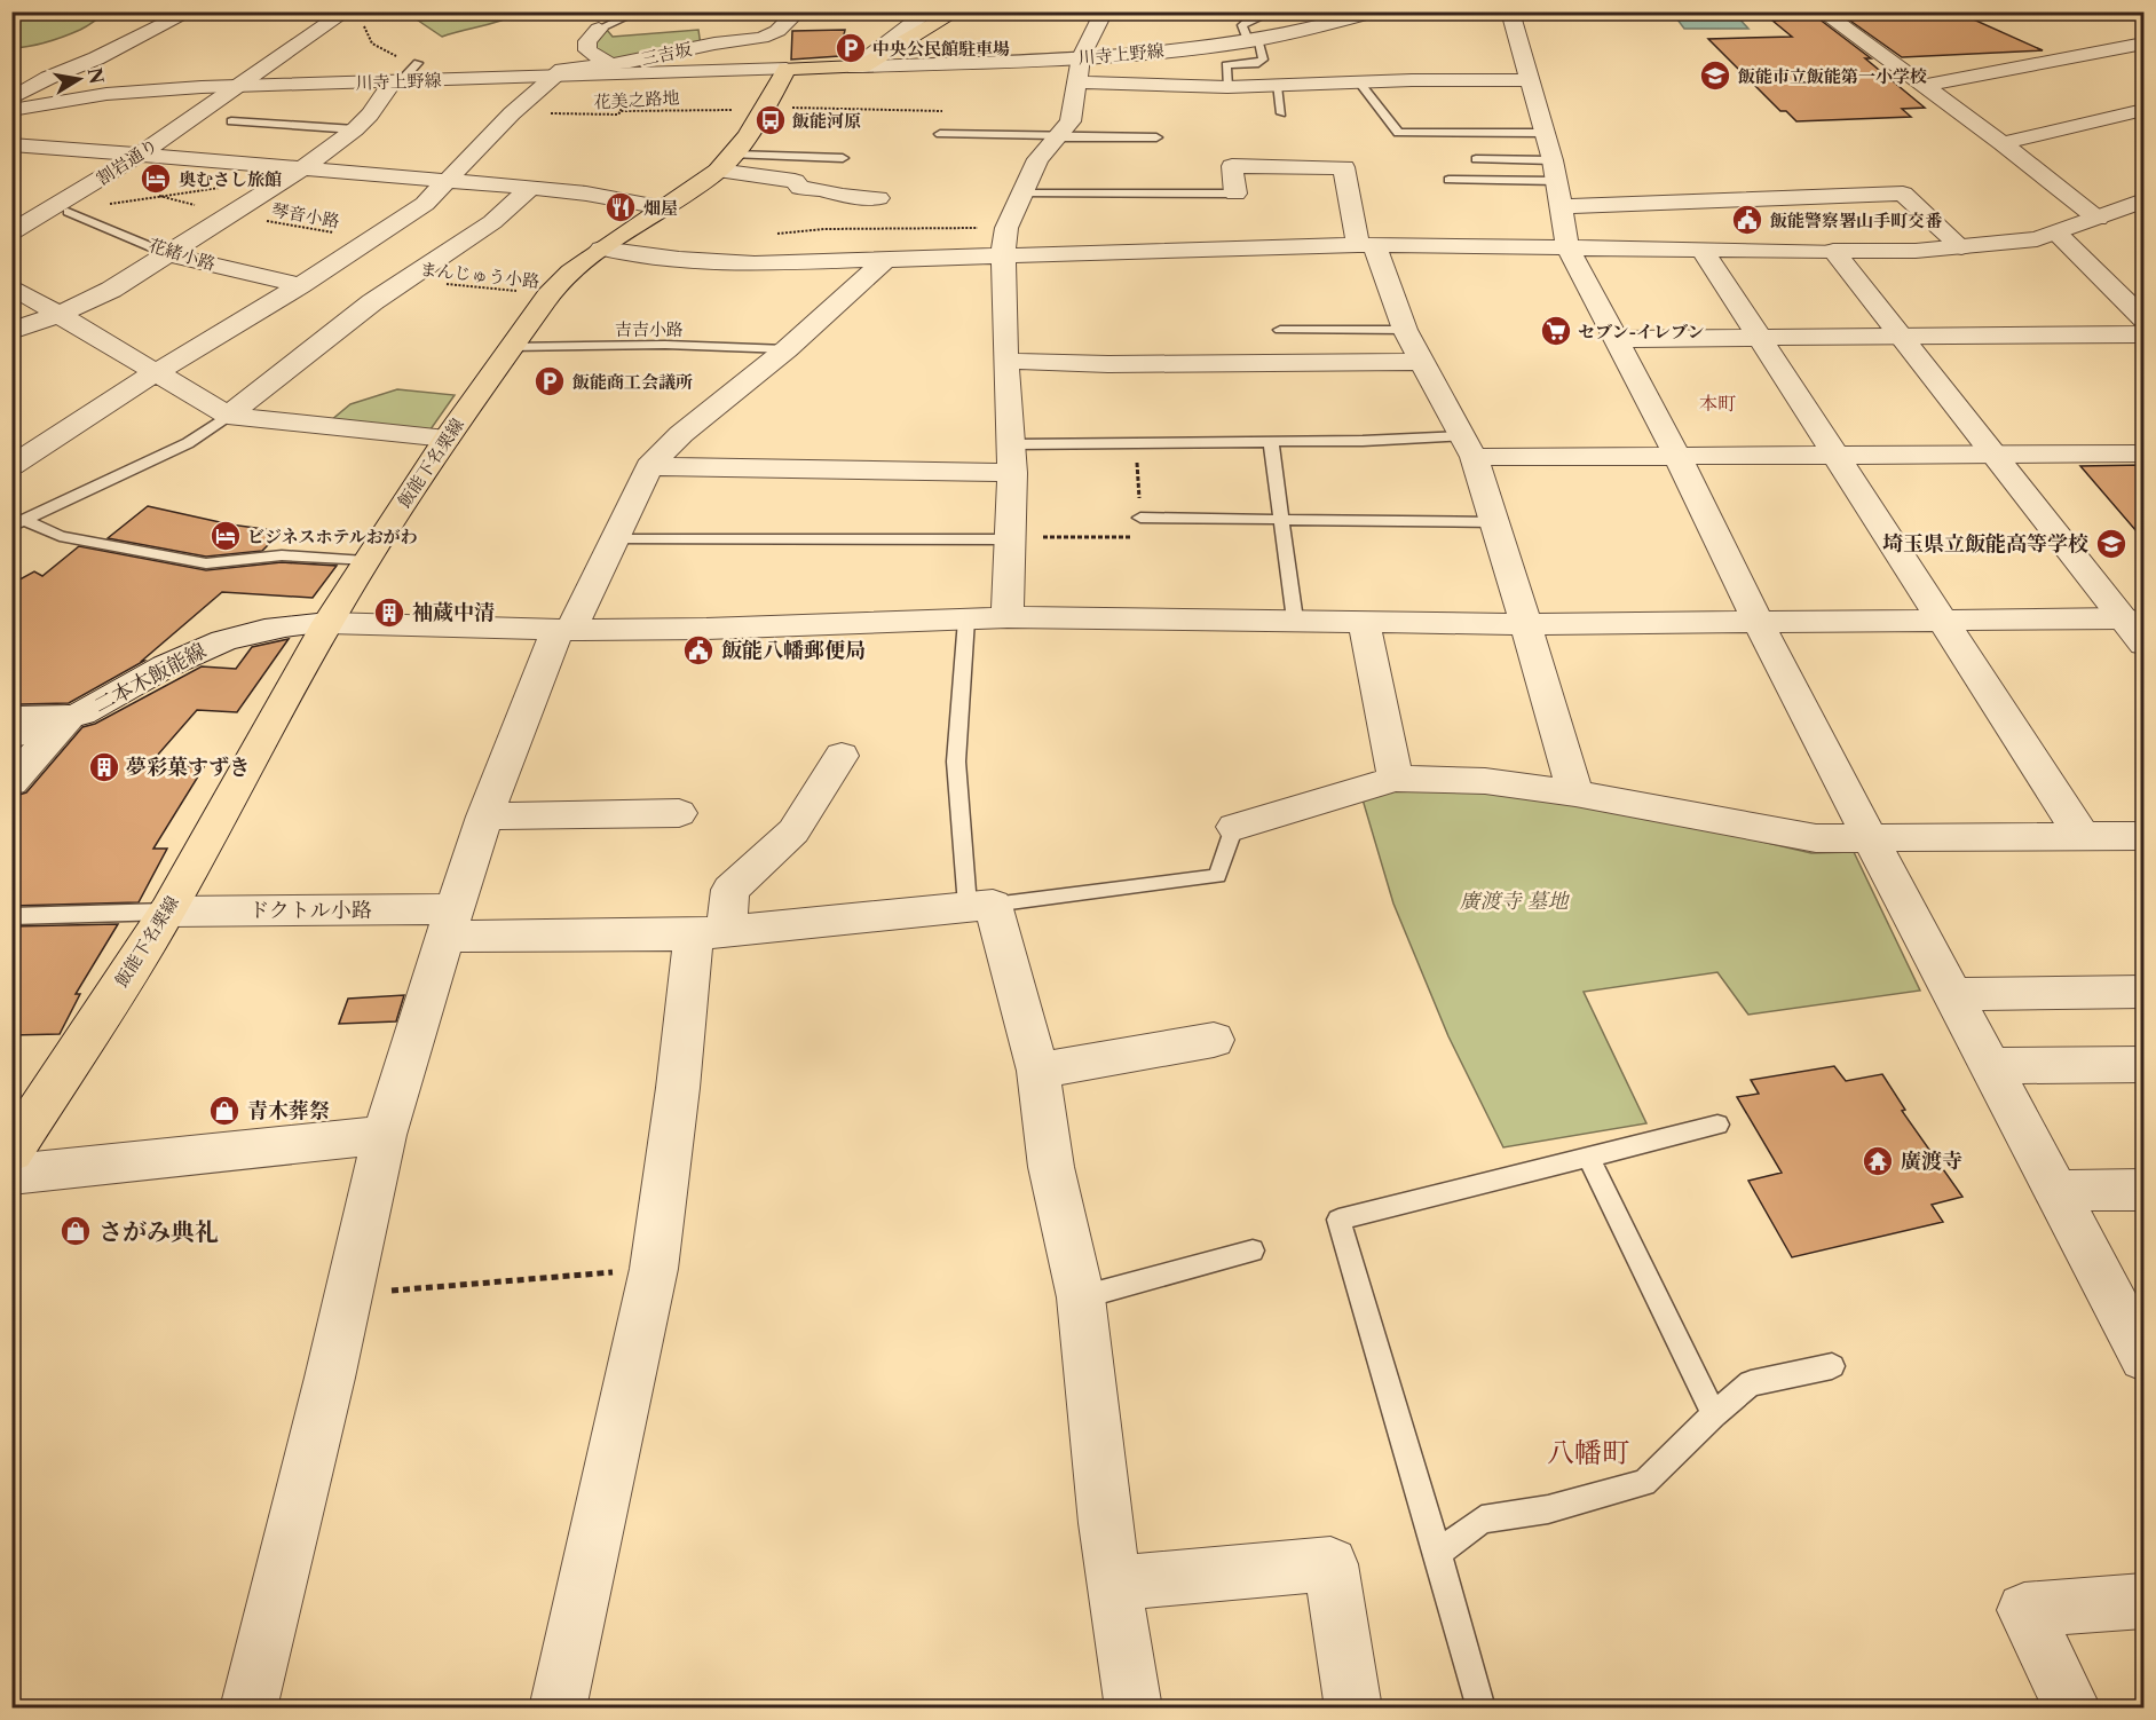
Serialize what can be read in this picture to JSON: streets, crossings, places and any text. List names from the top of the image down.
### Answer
{
  "streets": {
    "main road": ["飯能下名栗線"],
    "street": [
      "三吉坂",
      "川寺上野線",
      "割岩通り",
      "花緒小路",
      "二本木飯能線",
      "ドクトル小路"
    ],
    "lane": ["吉吉小路"],
    "path": ["花美之路地", "琴音小路", "まんじゅう小路"]
  },
  "crossings": [
    ["三吉坂", "川寺上野線"],
    ["川寺上野線", "割岩通り"],
    ["川寺上野線", "飯能下名栗線"],
    ["花美之路地", "飯能下名栗線"],
    ["まんじゅう小路", "飯能下名栗線"],
    ["吉吉小路", "飯能下名栗線"],
    ["飯能下名栗線", "二本木飯能線"],
    ["飯能下名栗線", "ドクトル小路"]
  ],
  "districts": ["本町", "八幡町"],
  "parks": ["廣渡寺 墓地"],
  "places": {
    "parking": ["中央公民館駐車場", "飯能商工会議所"],
    "school or university": ["飯能市立飯能第一小学校", "埼玉県立飯能高等学校"],
    "bus stop": ["飯能河原"],
    "hotel": ["奥むさし旅館", "ビジネスホテルおがわ"],
    "restaurant": ["畑屋"],
    "public building": ["飯能警察署山手町交番", "飯能八幡郵便局"],
    "supermarket": ["セブン-イレブン"],
    "building": ["袖蔵中清", "夢彩菓すずき"],
    "shop": ["青木葬祭", "さがみ典礼"],
    "temple": ["廣渡寺"]
  },
  "north": "right"
}
